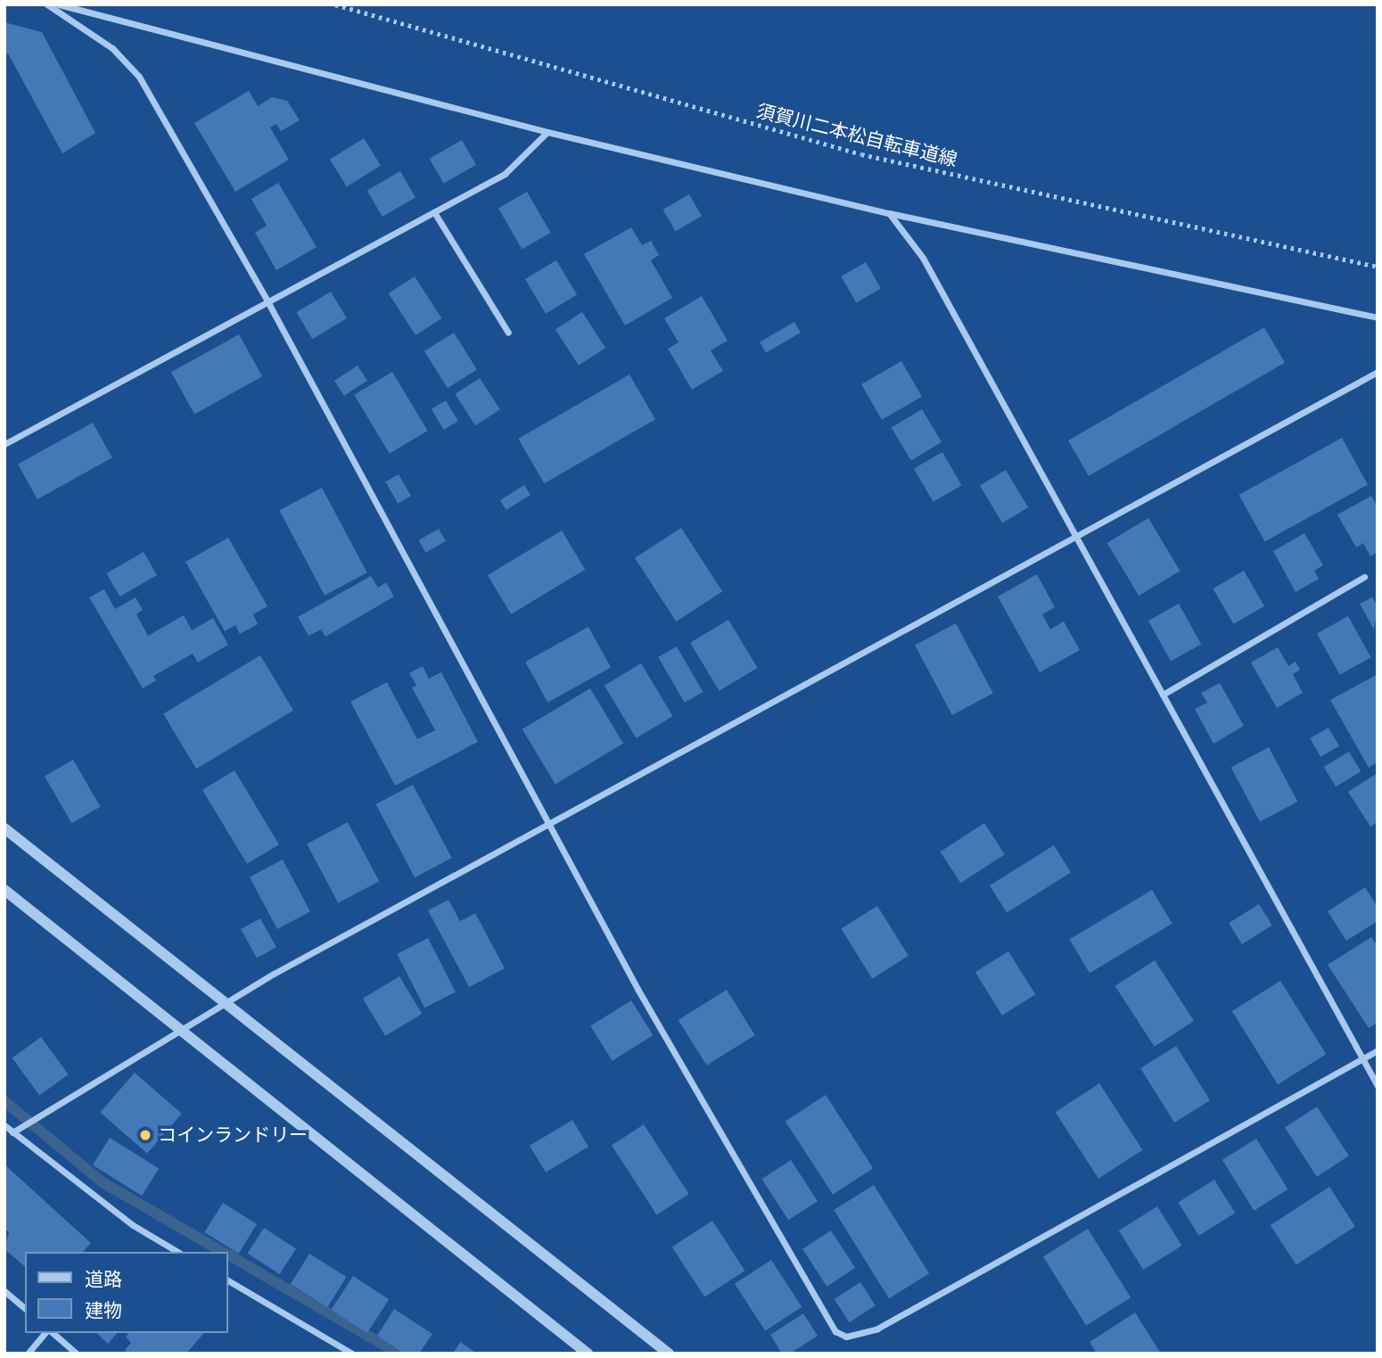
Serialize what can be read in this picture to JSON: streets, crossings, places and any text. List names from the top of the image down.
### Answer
{
  "streets": {
    "path": ["須賀川二本松自転車道線"]
  },
  "places": ["コインランドリー"],
  "legend": ["道路", "建物"]
}
